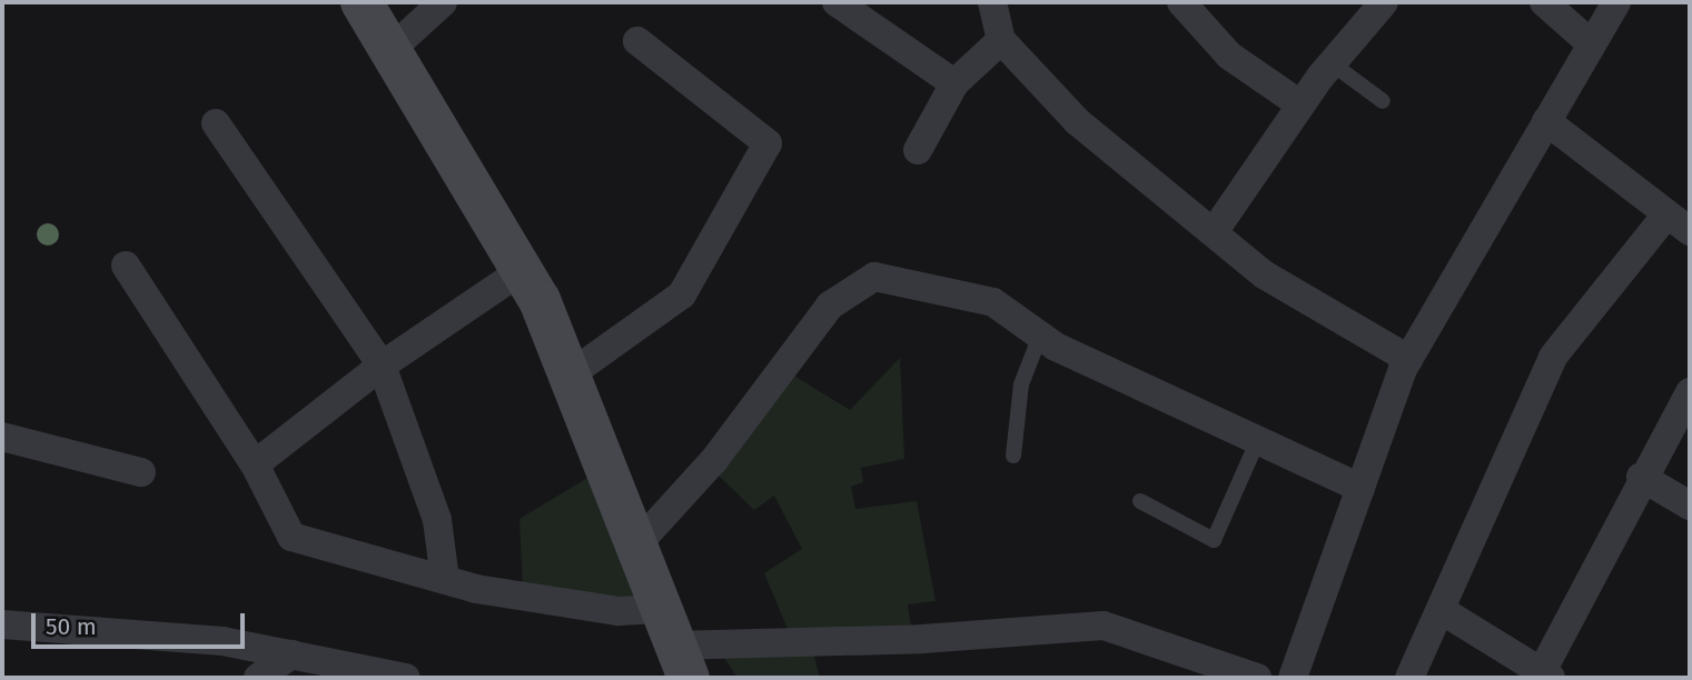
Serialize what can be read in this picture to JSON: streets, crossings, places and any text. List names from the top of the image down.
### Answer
{
  "scale_bar": "50 m"
}
